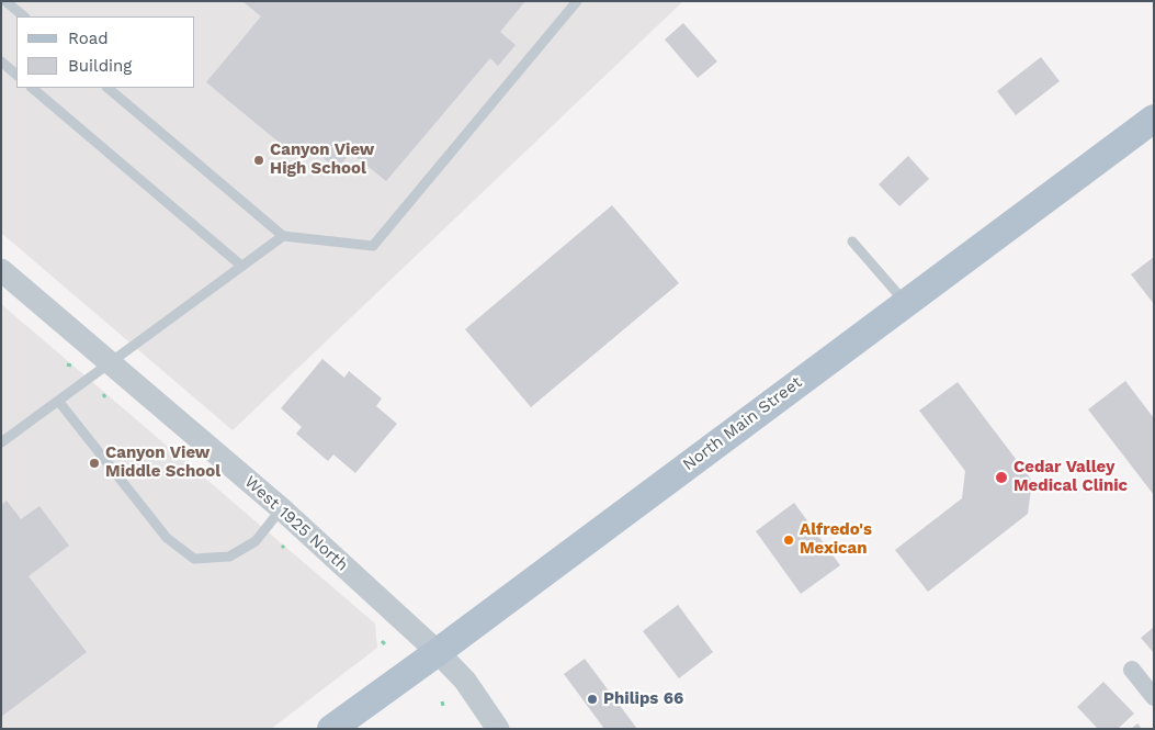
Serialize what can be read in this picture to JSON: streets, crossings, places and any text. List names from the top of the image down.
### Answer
{
  "streets": {
    "main road": ["North Main Street"],
    "street": ["West 1925 North"]
  },
  "crossings": [
    ["North Main Street", "West 1925 North"]
  ],
  "places": [
    "Canyon View High School",
    "Canyon View Middle School",
    "Cedar Valley Medical Clinic",
    "Alfredo's Mexican",
    "Philips 66"
  ],
  "legend": ["Road", "Building"]
}
